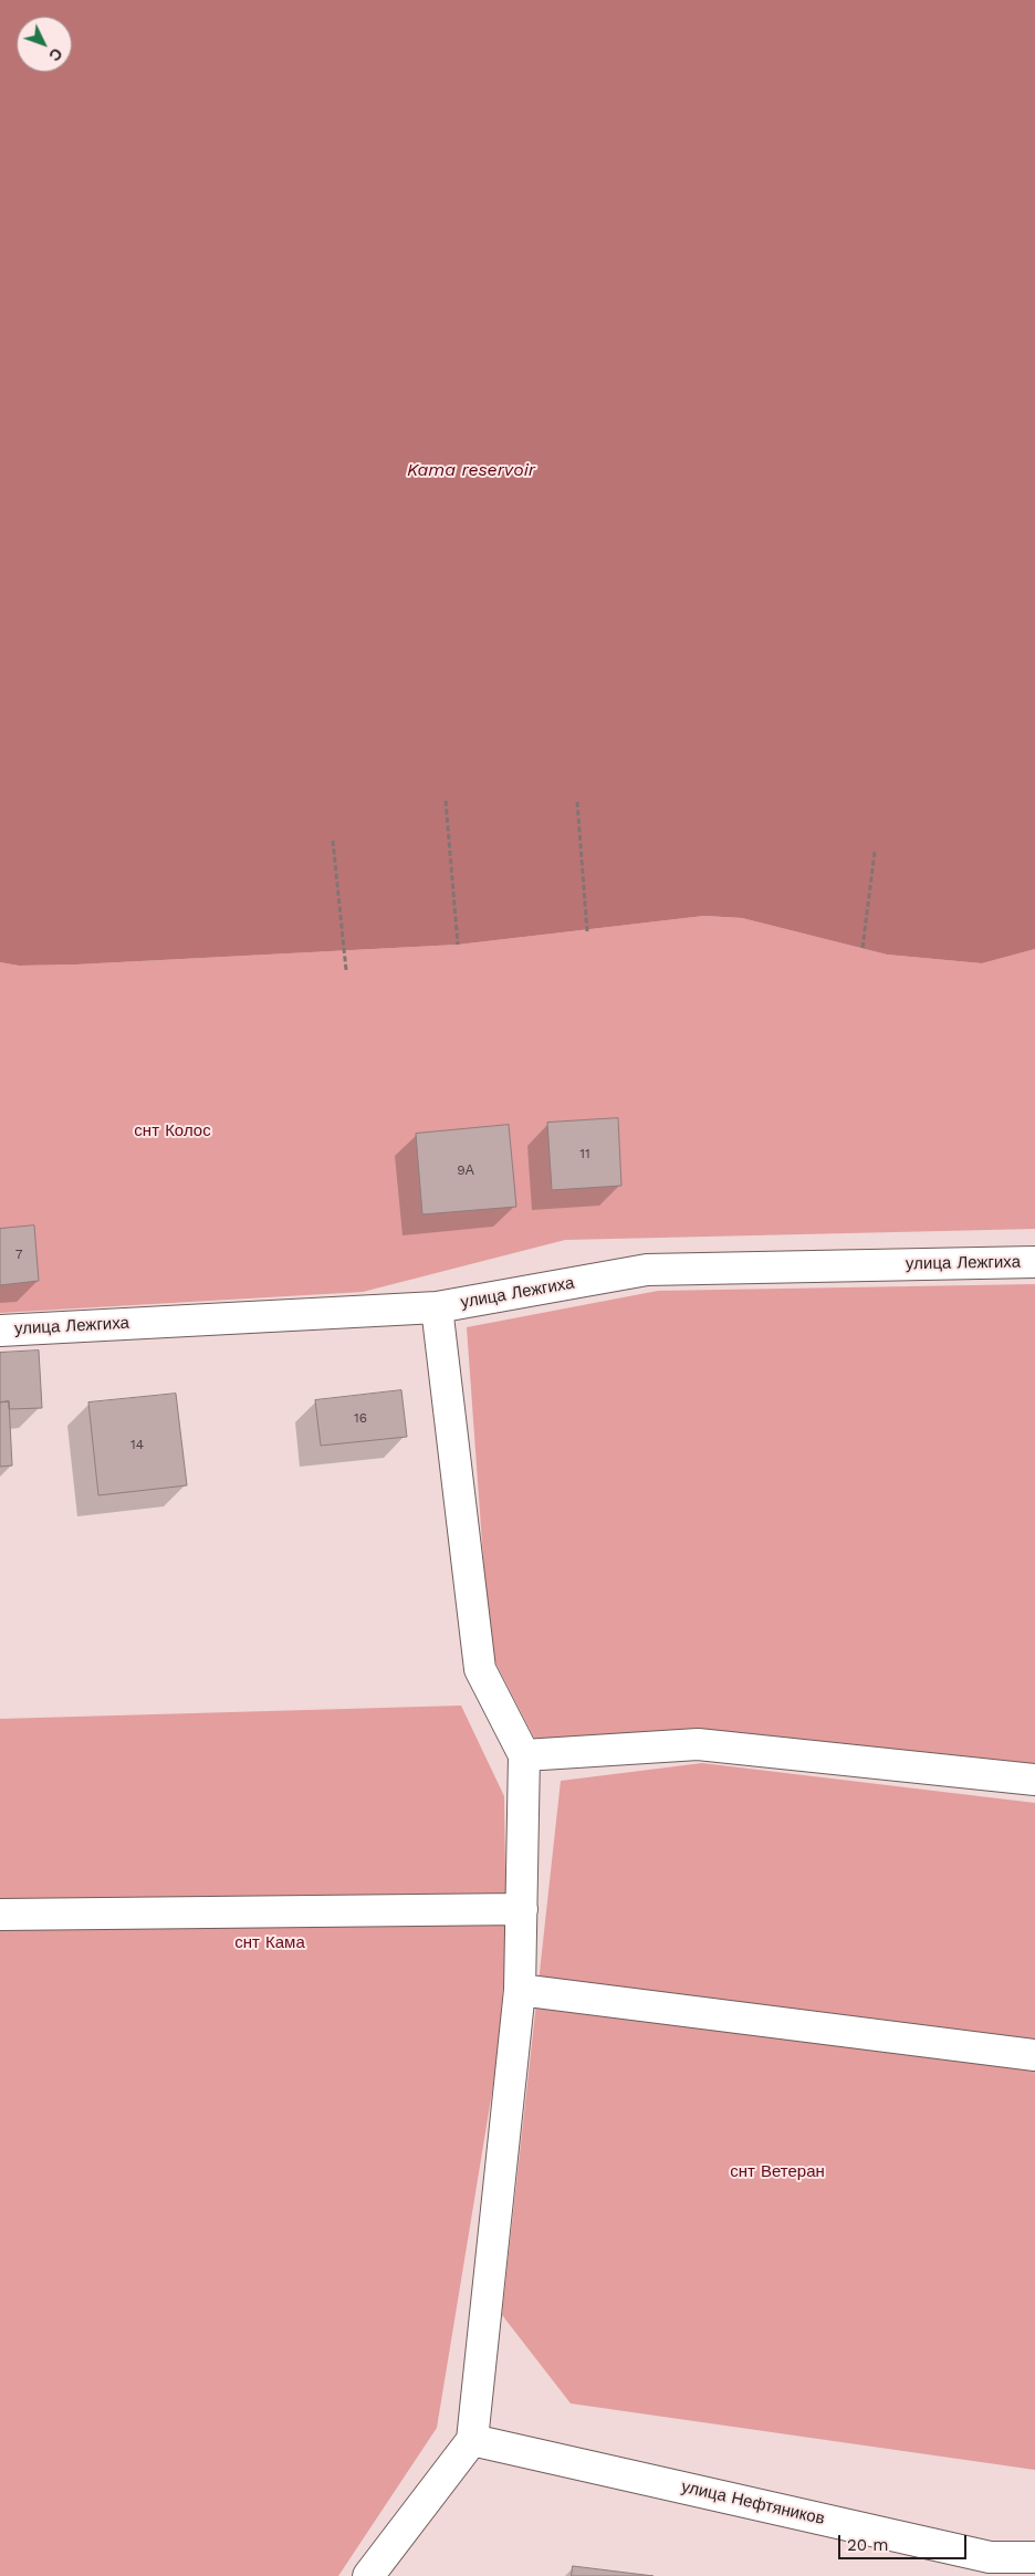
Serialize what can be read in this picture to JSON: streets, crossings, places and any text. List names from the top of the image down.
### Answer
{
  "streets": {
    "street": ["улица Лежгиха", "улица Нефтяников"]
  },
  "water": ["Kama reservoir"],
  "parks": ["снт Колос", "снт Кама", "снт Ветеран"],
  "house_numbers": [
    "11",
    "9А",
    "7",
    "16",
    "14"
  ],
  "scale_bar": "20 m",
  "north": "bottom right"
}
